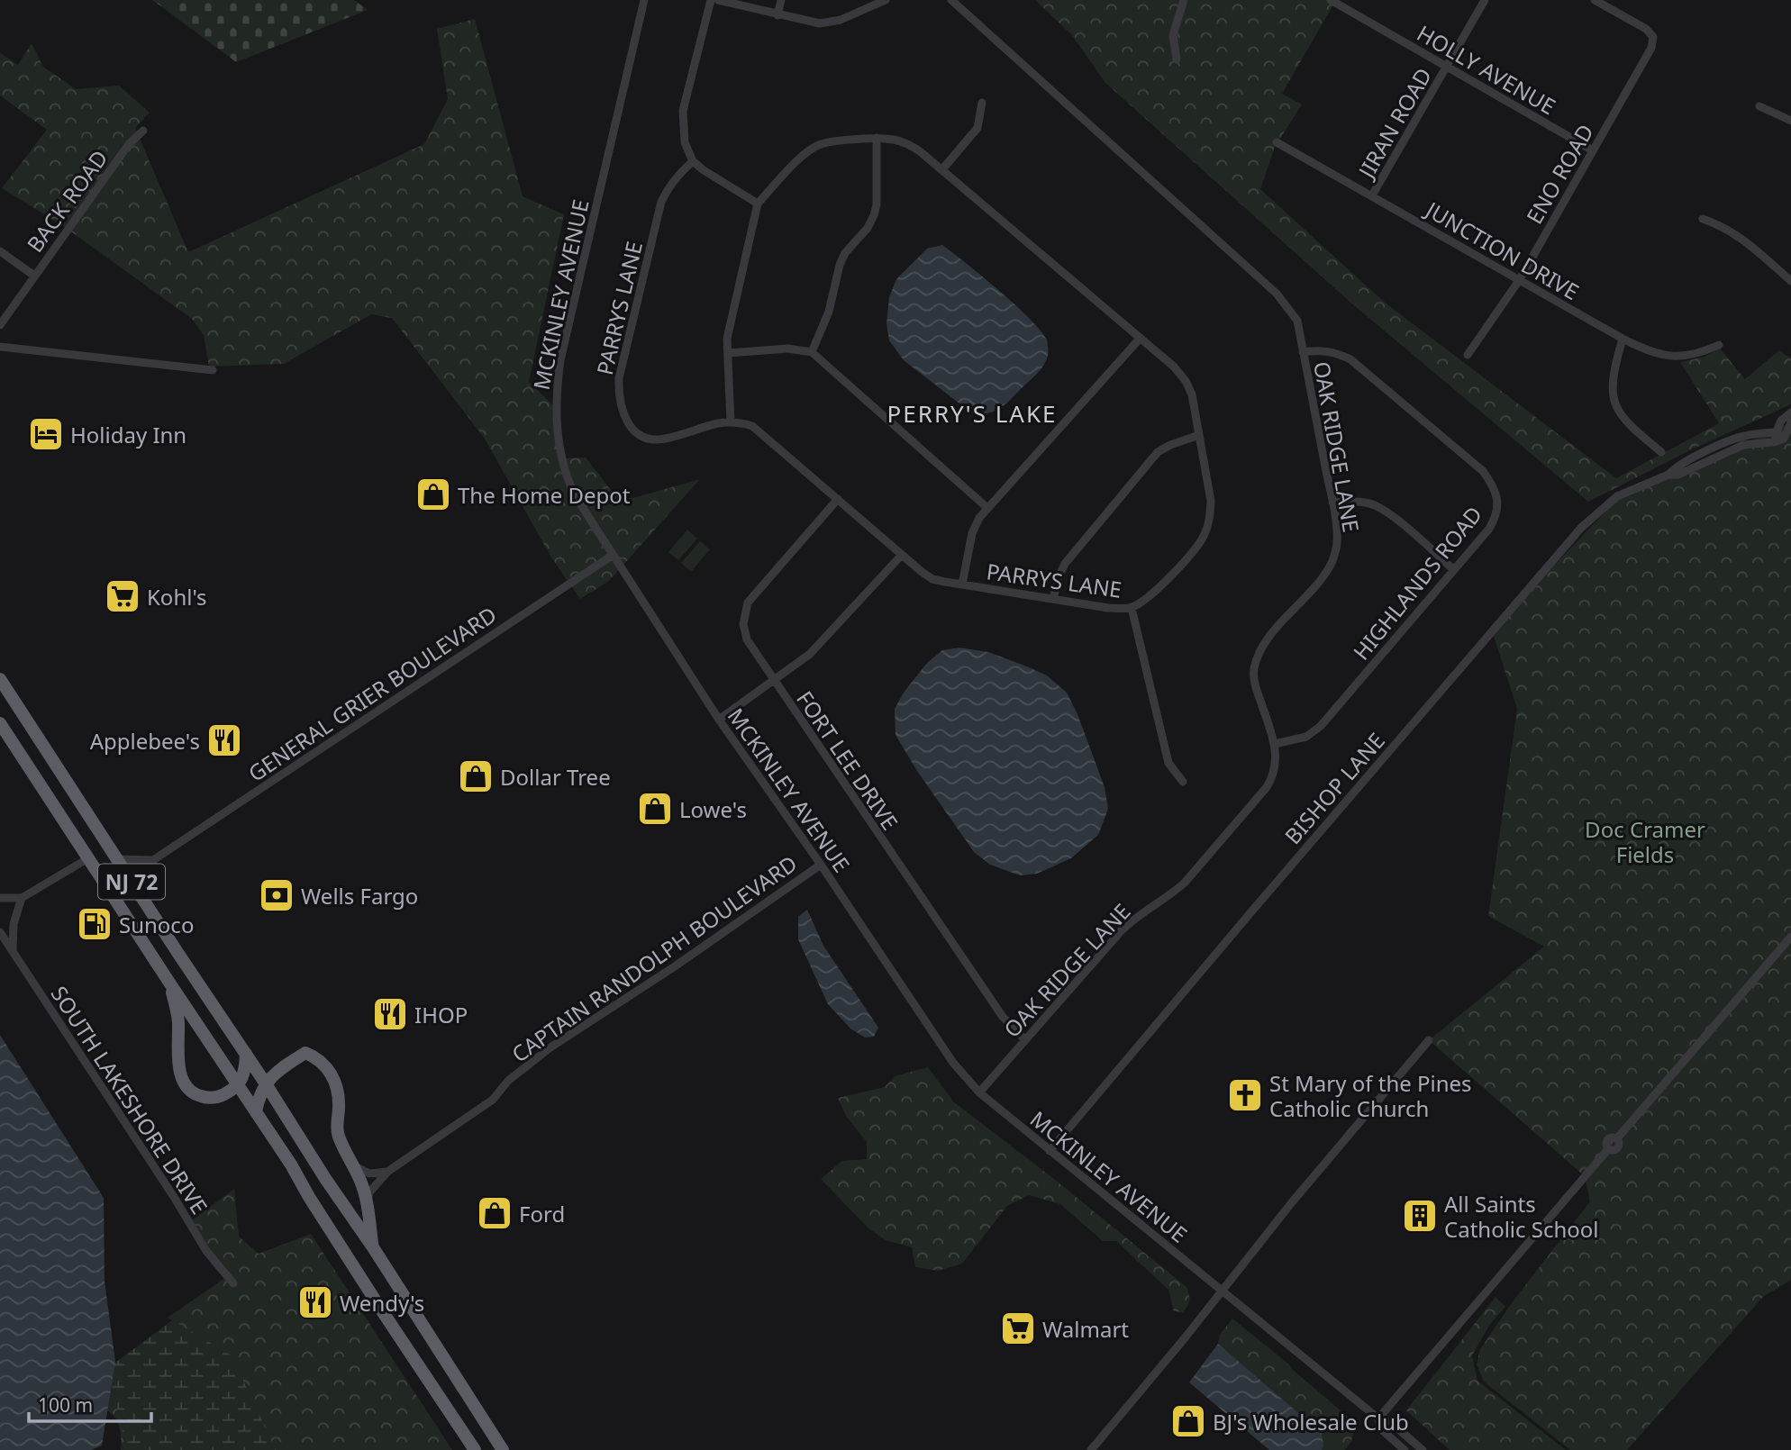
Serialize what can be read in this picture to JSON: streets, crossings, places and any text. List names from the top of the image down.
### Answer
{
  "streets": {
    "highway": ["NJ 72"],
    "street": [
      "HOLLY AVENUE",
      "JIRAN ROAD",
      "ENO ROAD",
      "BACK ROAD",
      "JUNCTION DRIVE",
      "MCKINLEY AVENUE",
      "PARRYS LANE",
      "OAK RIDGE LANE",
      "HIGHLANDS ROAD",
      "GENERAL GRIER BOULEVARD",
      "FORT LEE DRIVE",
      "BISHOP LANE",
      "CAPTAIN RANDOLPH BOULEVARD",
      "SOUTH LAKESHORE DRIVE"
    ]
  },
  "crossings": [
    ["HOLLY AVENUE", "JIRAN ROAD"],
    ["HOLLY AVENUE", "ENO ROAD"],
    ["JIRAN ROAD", "JUNCTION DRIVE"],
    ["ENO ROAD", "JUNCTION DRIVE"],
    ["MCKINLEY AVENUE", "OAK RIDGE LANE"],
    ["MCKINLEY AVENUE", "GENERAL GRIER BOULEVARD"],
    ["MCKINLEY AVENUE", "BISHOP LANE"],
    ["MCKINLEY AVENUE", "CAPTAIN RANDOLPH BOULEVARD"],
    ["PARRYS LANE", "FORT LEE DRIVE"],
    ["OAK RIDGE LANE", "HIGHLANDS ROAD"],
    ["OAK RIDGE LANE", "FORT LEE DRIVE"]
  ],
  "districts": ["PERRY'S LAKE"],
  "parks": ["Doc Cramer Fields"],
  "places": {
    "hotel": ["Holiday Inn"],
    "shop": [
      "The Home Depot",
      "Dollar Tree",
      "Lowe's",
      "Ford",
      "BJ's Wholesale Club"
    ],
    "supermarket": ["Kohl's", "Walmart"],
    "restaurant": ["Applebee's", "IHOP", "Wendy's"],
    "bank": ["Wells Fargo"],
    "fuel station": ["Sunoco"],
    "church": ["St Mary of the Pines Catholic Church"],
    "building": ["All Saints Catholic School"]
  },
  "scale_bar": "100 m"
}
